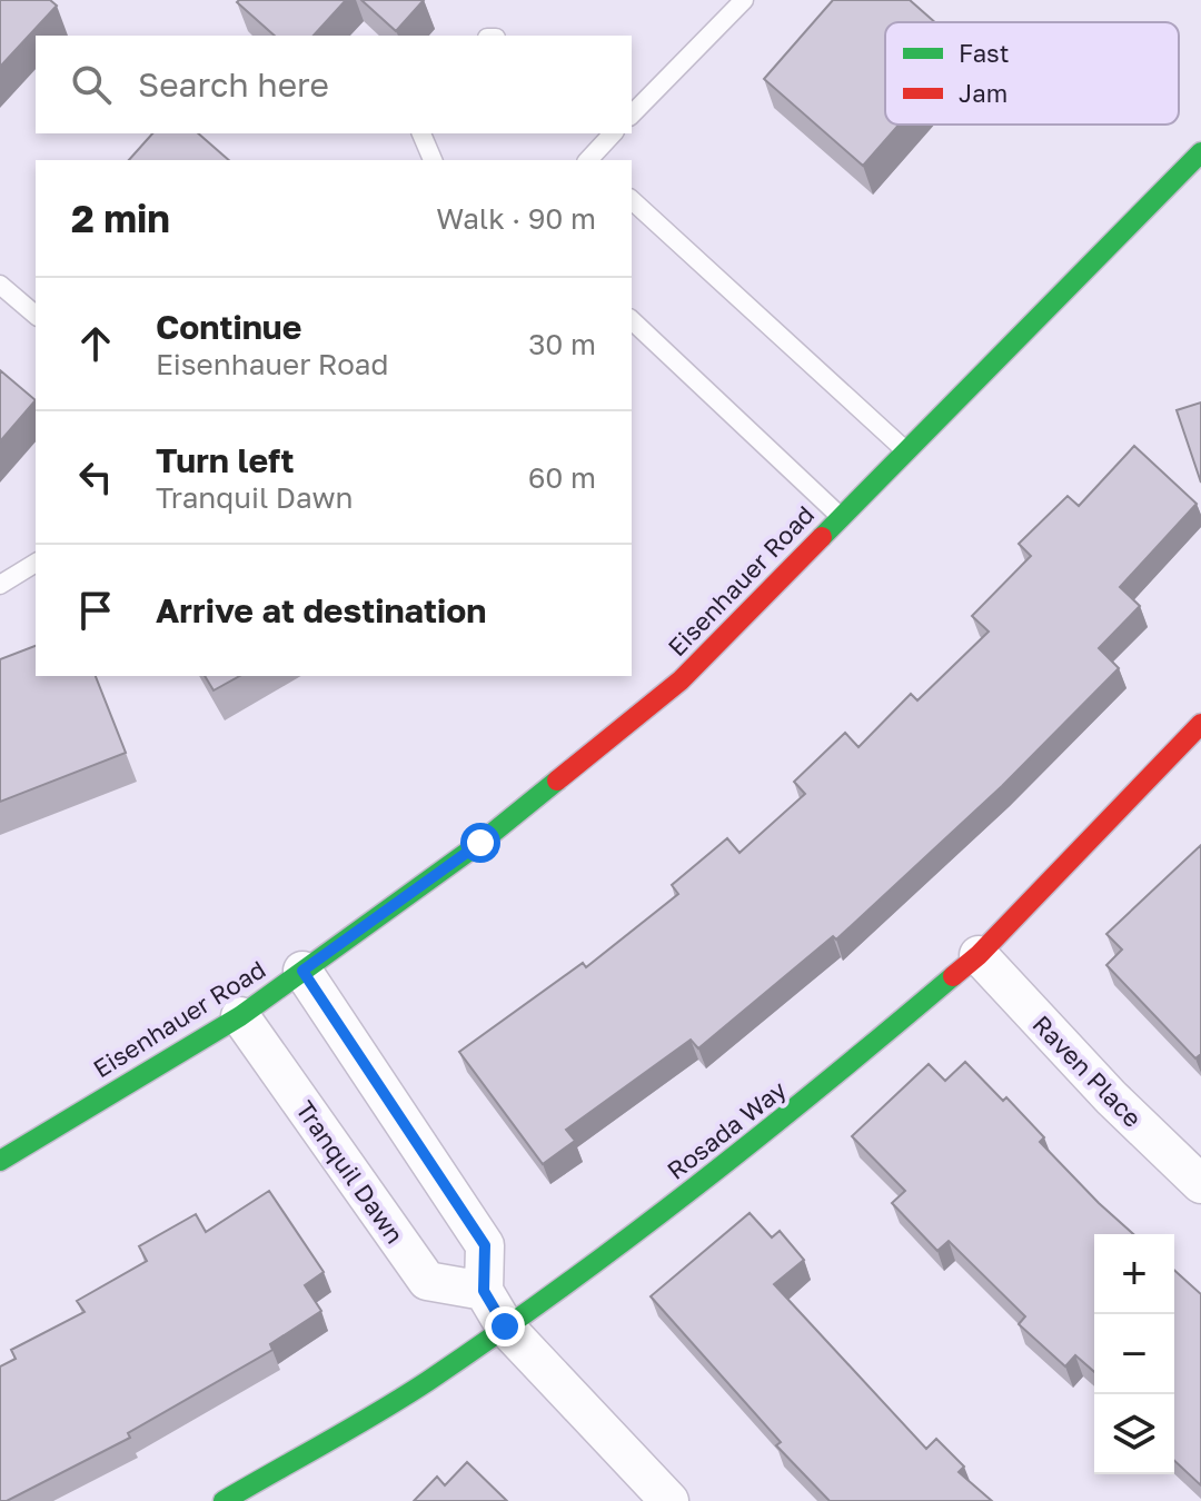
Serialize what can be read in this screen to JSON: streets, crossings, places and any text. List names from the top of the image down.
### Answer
{
  "streets": {
    "main road": ["Eisenhauer Road", "Rosada Way"],
    "street": ["Raven Place", "Tranquil Dawn"]
  },
  "crossings": [
    ["Eisenhauer Road", "Tranquil Dawn"],
    ["Raven Place", "Rosada Way"]
  ],
  "legend": ["Fast", "Jam"],
  "page": {
    "search": "Search here",
    "heading": ["2 min", "Walk · 90 m"],
    "list": [
      ["Continue", "Eisenhauer Road", "30 m"],
      ["Turn left", "Tranquil Dawn", "60 m"],
      "Arrive at destination"
    ],
    "map_buttons": ["+", "−"]
  }
}
